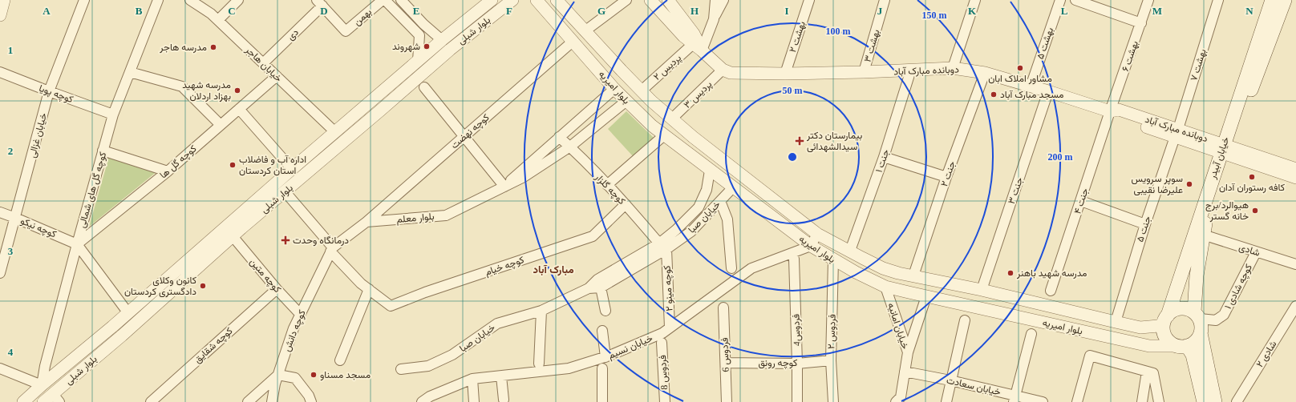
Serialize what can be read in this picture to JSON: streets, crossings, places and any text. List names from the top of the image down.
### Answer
{
  "streets": {
    "main road": ["خیابان آبیدر"],
    "street": [
      "بهمن",
      "بلوار شبلی",
      "دی",
      "بهشت ۲",
      "بهشت ۵",
      "بهشت ۳",
      "بهشت ۶",
      "خیابان هاجر",
      "بهشت ۷",
      "پردیس ۲",
      "دوبانده مبارک آباد",
      "بلوار امیریه",
      "کوچه پویا",
      "پردیس ۳",
      "کوچه نهضت",
      "خیابان غزالی",
      "جنت ۱",
      "کوچه گل ها",
      "جنت ۲",
      "کوچه گلزار",
      "کوچه گل های شمالی",
      "جنت ۳",
      "جنت ۴",
      "خیابان صبا",
      "بلوار معلم",
      "کوچه نیکو",
      "جنت ۵",
      "شادی",
      "کوچه خیام",
      "کوچه متین",
      "کوچه شادی ۱",
      "کوچه مینو ۲",
      "خیابان امانیه",
      "فردوس4",
      "کوچه دانش",
      "فردوس ۲",
      "کوچه شقایق",
      "خیابان نسیم",
      "شادی ۲",
      "فردوس 6",
      "کوچه رونق",
      "فردوس 8",
      "خیابان سعادت"
    ]
  },
  "crossings": [
    ["بهمن", "دی"],
    ["بلوار شبلی", "خیابان هاجر"],
    ["بلوار شبلی", "کوچه گل های شمالی"],
    ["بلوار شبلی", "کوچه متین"],
    ["دی", "خیابان هاجر"],
    ["بهشت ۲", "دوبانده مبارک آباد"],
    ["بهشت ۵", "دوبانده مبارک آباد"],
    ["بهشت ۳", "دوبانده مبارک آباد"],
    ["بهشت ۶", "دوبانده مبارک آباد"],
    ["بهشت ۶", "جنت ۴"],
    ["خیابان هاجر", "کوچه گل ها"],
    ["بهشت ۷", "دوبانده مبارک آباد"],
    ["بهشت ۷", "جنت ۵"],
    ["پردیس ۲", "بلوار امیریه"],
    ["دوبانده مبارک آباد", "پردیس ۳"],
    ["دوبانده مبارک آباد", "خیابان آبیدر"],
    ["دوبانده مبارک آباد", "جنت ۱"],
    ["دوبانده مبارک آباد", "جنت ۲"],
    ["دوبانده مبارک آباد", "جنت ۳"],
    ["دوبانده مبارک آباد", "جنت ۴"],
    ["دوبانده مبارک آباد", "جنت ۵"],
    ["بلوار امیریه", "پردیس ۳"],
    ["بلوار امیریه", "کوچه نهضت"],
    ["بلوار امیریه", "خیابان آبیدر"],
    ["بلوار امیریه", "جنت ۱"],
    ["بلوار امیریه", "جنت ۲"],
    ["بلوار امیریه", "جنت ۳"],
    ["بلوار امیریه", "خیابان صبا"],
    ["بلوار امیریه", "بلوار معلم"],
    ["بلوار امیریه", "جنت ۵"],
    ["بلوار امیریه", "کوچه شادی ۱"],
    ["بلوار امیریه", "خیابان امانیه"],
    ["بلوار امیریه", "فردوس ۲"],
    ["بلوار امیریه", "خیابان نسیم"],
    ["کوچه پویا", "خیابان غزالی"],
    ["کوچه پویا", "کوچه گل های شمالی"],
    ["کوچه نهضت", "بلوار معلم"],
    ["خیابان غزالی", "کوچه نیکو"],
    ["خیابان آبیدر", "شادی"],
    ["خیابان آبیدر", "کوچه شادی ۱"],
    ["کوچه گل ها", "کوچه گل های شمالی"],
    ["کوچه گل ها", "کوچه نیکو"],
    ["کوچه گلزار", "خیابان صبا"],
    ["کوچه گلزار", "بلوار معلم"],
    ["کوچه گلزار", "کوچه خیام"],
    ["کوچه گلزار", "کوچه مینو ۲"],
    ["کوچه گل های شمالی", "کوچه نیکو"],
    ["خیابان صبا", "کوچه مینو ۲"],
    ["شادی", "کوچه شادی ۱"],
    ["کوچه متین", "کوچه دانش"],
    ["کوچه متین", "کوچه شقایق"],
    ["کوچه مینو ۲", "خیابان نسیم"],
    ["خیابان امانیه", "خیابان سعادت"],
    ["فردوس4", "کوچه رونق"],
    ["فردوس ۲", "کوچه رونق"],
    ["فردوس 6", "کوچه رونق"]
  ],
  "districts": ["مبارک آباد"],
  "places": {
    "other": [
      "شهروند",
      "مدرسه هاجر",
      "مشاور املاک ابان",
      "مدرسه شهید بهزاد اردلان",
      "مسجد مبارک آباد",
      "اداره آب و فاضلاب استان کردستان",
      "کافه رستوران آدان",
      "سوپر سرویس علیرضا نقیبی",
      "هیوالرد/برج خانه گستر",
      "مدرسه شهید باهنر",
      "کانون وکلای دادگستری کردستان",
      "مسجد مسناو"
    ],
    "health": ["بیمارستان دکتر سیدالشهدائی", "درمانگاه وحدت"]
  },
  "grid": {
    "columns": [
      "A",
      "B",
      "C",
      "D",
      "E",
      "F",
      "G",
      "H",
      "I",
      "J",
      "K",
      "L",
      "M",
      "N"
    ],
    "rows": [
      "1",
      "2",
      "3",
      "4"
    ]
  },
  "rings": [
    "150 m",
    "100 m",
    "50 m",
    "200 m"
  ]
}
